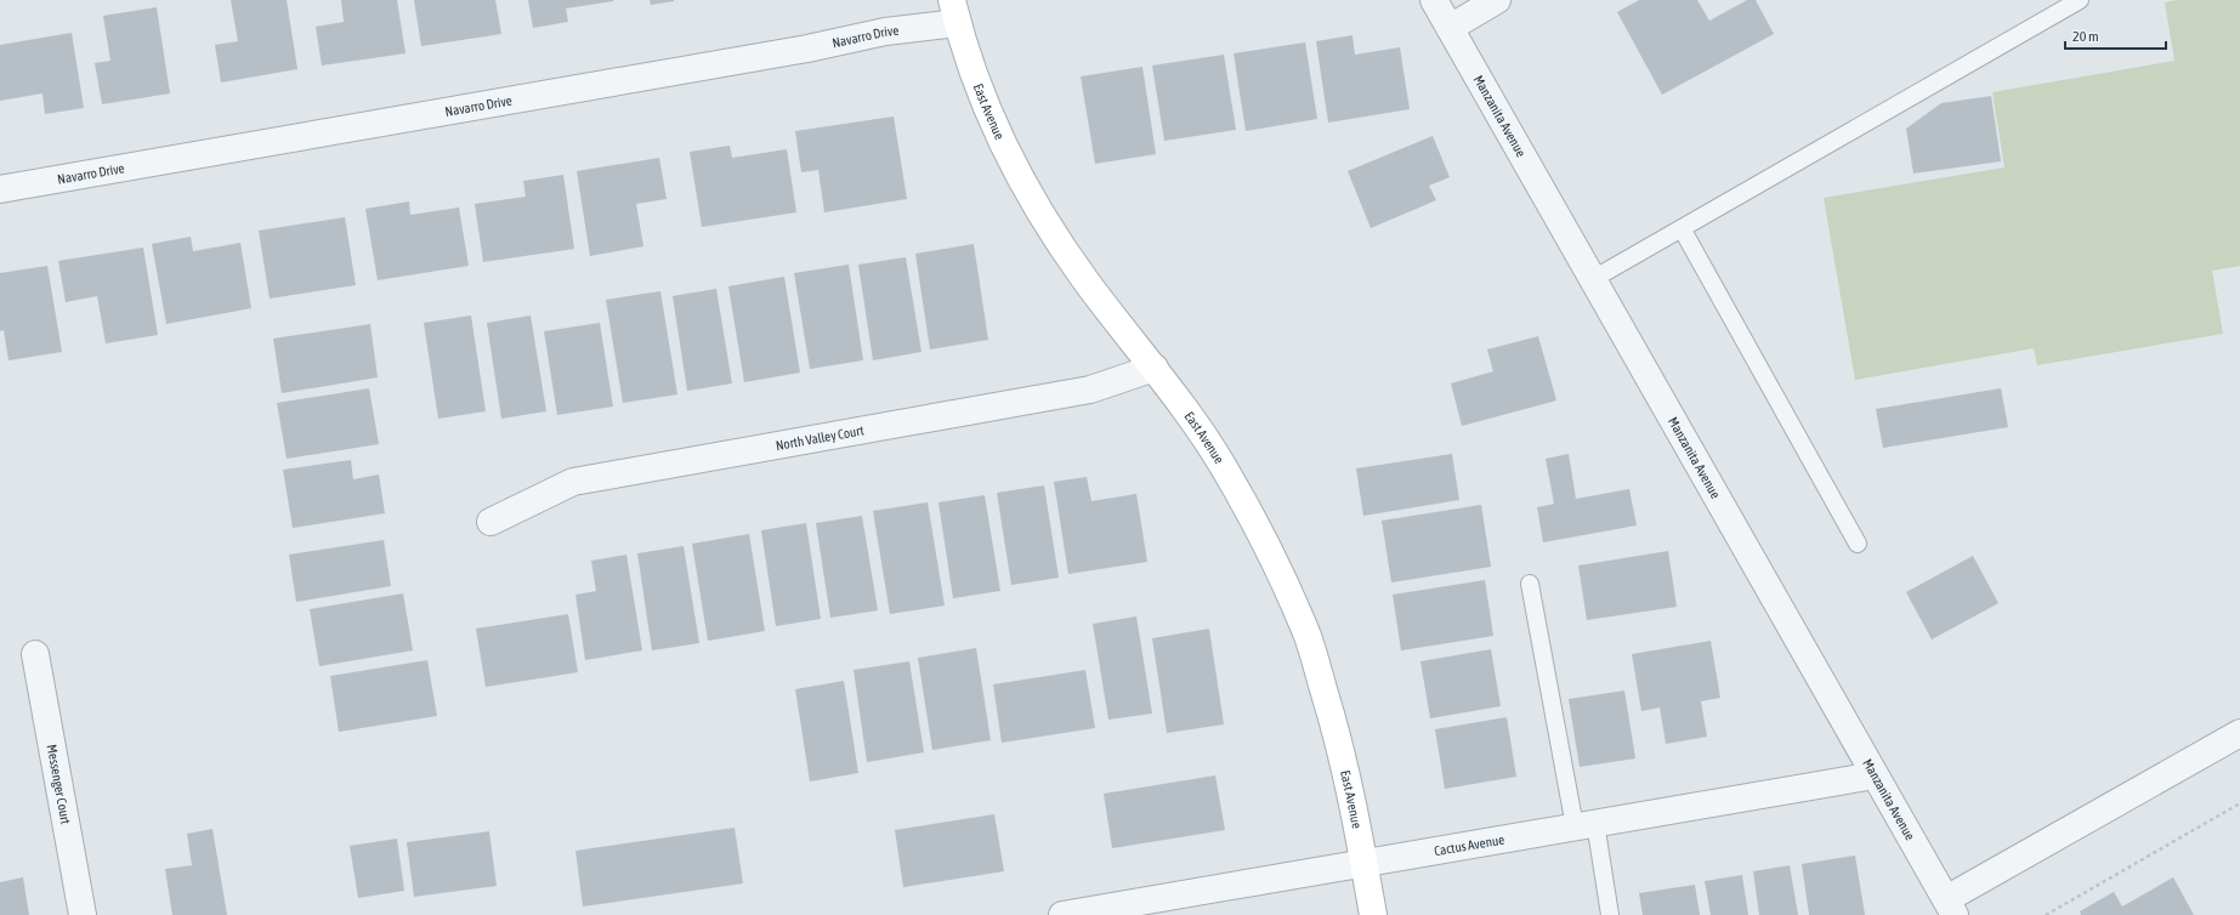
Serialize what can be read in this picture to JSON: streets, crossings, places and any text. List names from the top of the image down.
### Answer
{
  "streets": {
    "main road": ["East Avenue"],
    "street": [
      "Navarro Drive",
      "Manzanita Avenue",
      "North Valley Court",
      "Messenger Court",
      "Cactus Avenue"
    ]
  },
  "crossings": [
    ["Navarro Drive", "East Avenue"],
    ["East Avenue", "North Valley Court"],
    ["East Avenue", "Cactus Avenue"],
    ["Manzanita Avenue", "Cactus Avenue"]
  ],
  "scale_bar": "20 m"
}
